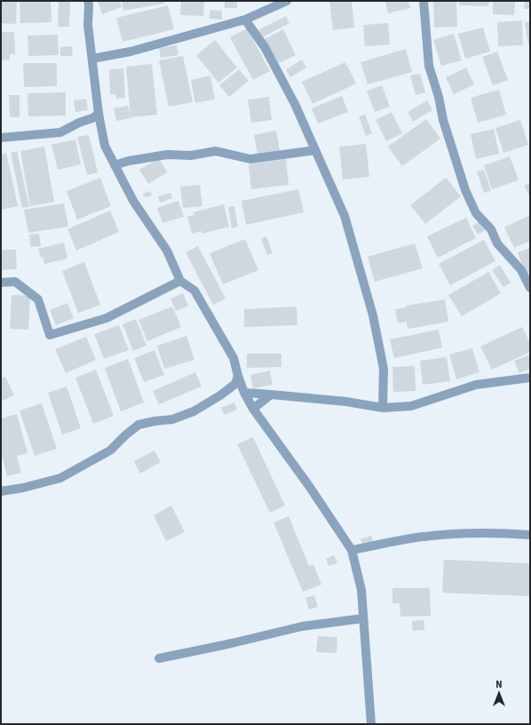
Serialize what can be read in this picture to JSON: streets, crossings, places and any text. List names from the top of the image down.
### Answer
{
  "north": "top"
}
